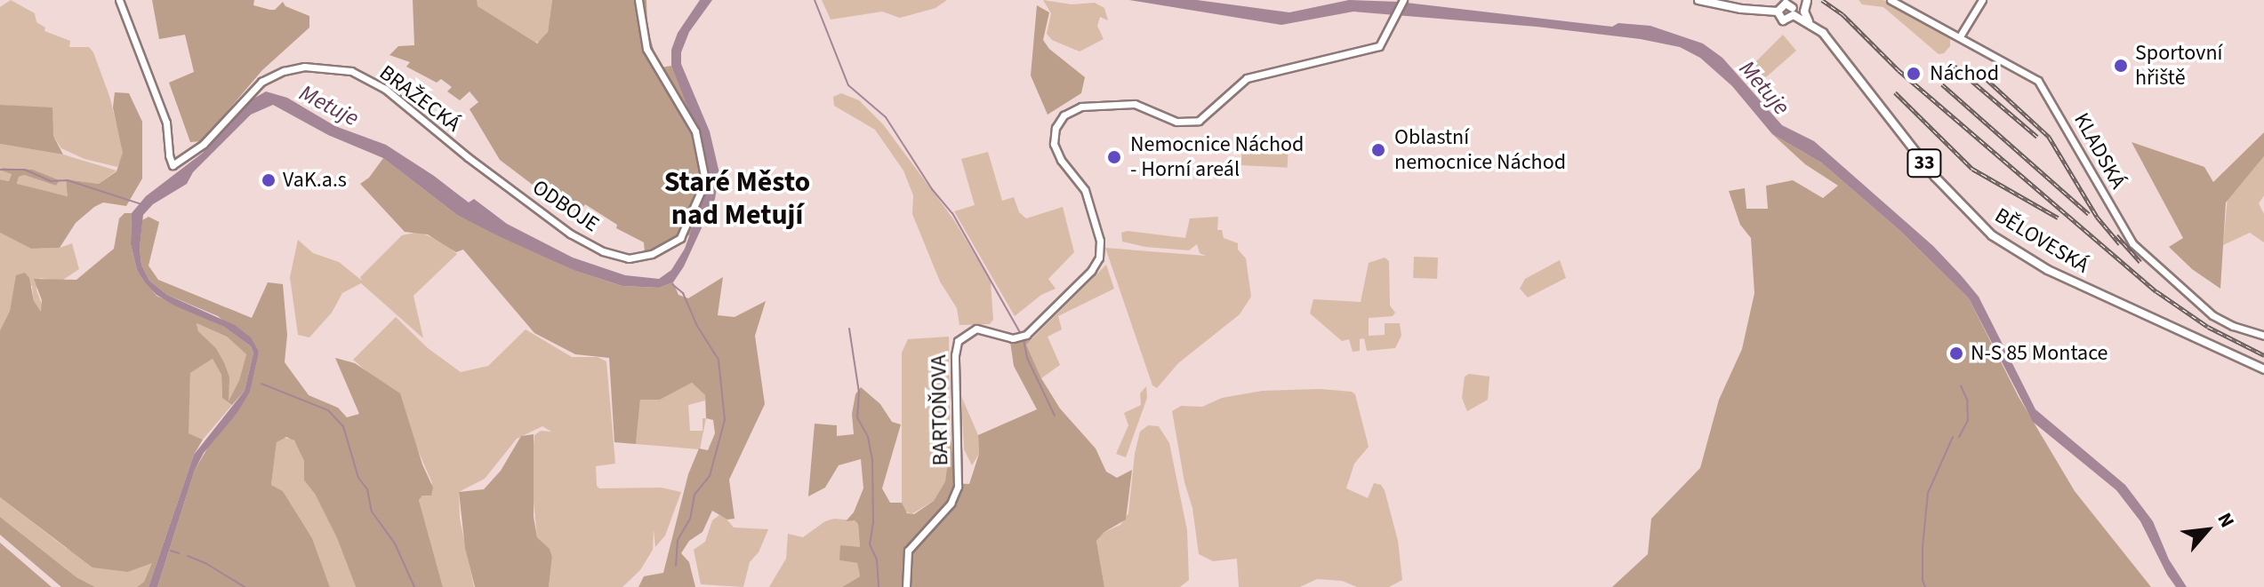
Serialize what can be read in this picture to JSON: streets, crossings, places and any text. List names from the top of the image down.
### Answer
{
  "streets": {
    "main road": ["33", "BĚLOVESKÁ"],
    "street": [
      "BRAŽECKÁ",
      "KLADSKÁ",
      "ODBOJE",
      "BARTOŇOVA"
    ]
  },
  "crossings": [
    ["BRAŽECKÁ", "ODBOJE"]
  ],
  "districts": ["Staré Město nad Metují"],
  "water": ["Metuje"],
  "places": [
    "Sportovní hřiště",
    "Náchod",
    "Oblastní nemocnice Náchod",
    "Nemocnice Náchod - Horní areál",
    "VaK.a.s",
    "N-S 85 Montace"
  ],
  "north": "top right"
}
